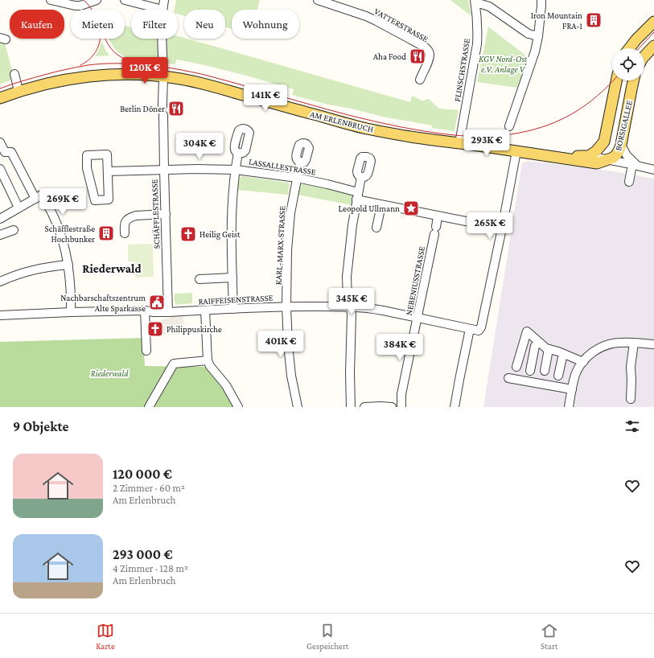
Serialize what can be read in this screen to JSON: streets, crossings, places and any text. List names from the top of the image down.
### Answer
{
  "streets": {
    "main road": ["AM ERLENBRUCH", "BORSIGALLEE"],
    "street": [
      "VATTERSTRASSE",
      "FLINSCHSTRASSE",
      "LASSALLESTRASSE",
      "SCHÄFFLESTRASSE",
      "KARL-MARX-STRASSE",
      "NEBENIUSSTRASSE",
      "RAIFFEISENSTRASSE"
    ]
  },
  "crossings": [
    ["FLINSCHSTRASSE", "AM ERLENBRUCH"],
    ["AM ERLENBRUCH", "BORSIGALLEE"],
    ["LASSALLESTRASSE", "SCHÄFFLESTRASSE"],
    ["LASSALLESTRASSE", "KARL-MARX-STRASSE"],
    ["LASSALLESTRASSE", "NEBENIUSSTRASSE"],
    ["SCHÄFFLESTRASSE", "RAIFFEISENSTRASSE"],
    ["KARL-MARX-STRASSE", "RAIFFEISENSTRASSE"],
    ["NEBENIUSSTRASSE", "RAIFFEISENSTRASSE"]
  ],
  "districts": ["Riederwald"],
  "parks": ["KGV Nord-Ost e.V. Anlage V", "Riederwald"],
  "places": {
    "building": ["Iron Mountain FRA-1", "Schäfflestraße Hochbunker"],
    "restaurant": ["Aha Food", "Berlin Döner"],
    "place": ["Leopold Ullmann"],
    "church": ["Heilig Geist", "Philippuskirche"],
    "public building": ["Nachbarschaftszentrum Alte Sparkasse"]
  },
  "page": {
    "chip": [
      "Kaufen",
      "Mieten",
      "Filter",
      "Neu",
      "Wohnung"
    ],
    "price": [
      "120K €",
      "141K €",
      "293K €",
      "304K €",
      "269K €",
      "265K €",
      "345K €",
      "401K €",
      "384K €"
    ],
    "heading": "9 Objekte",
    "list": [
      {
        "name": "120 000 €",
        "note": "2 Zimmer · 60 m² · Am Erlenbruch"
      },
      {
        "name": "293 000 €",
        "note": "4 Zimmer · 128 m² · Am Erlenbruch"
      }
    ],
    "tabs": ["Karte", "Gespeichert", "Start"]
  }
}
